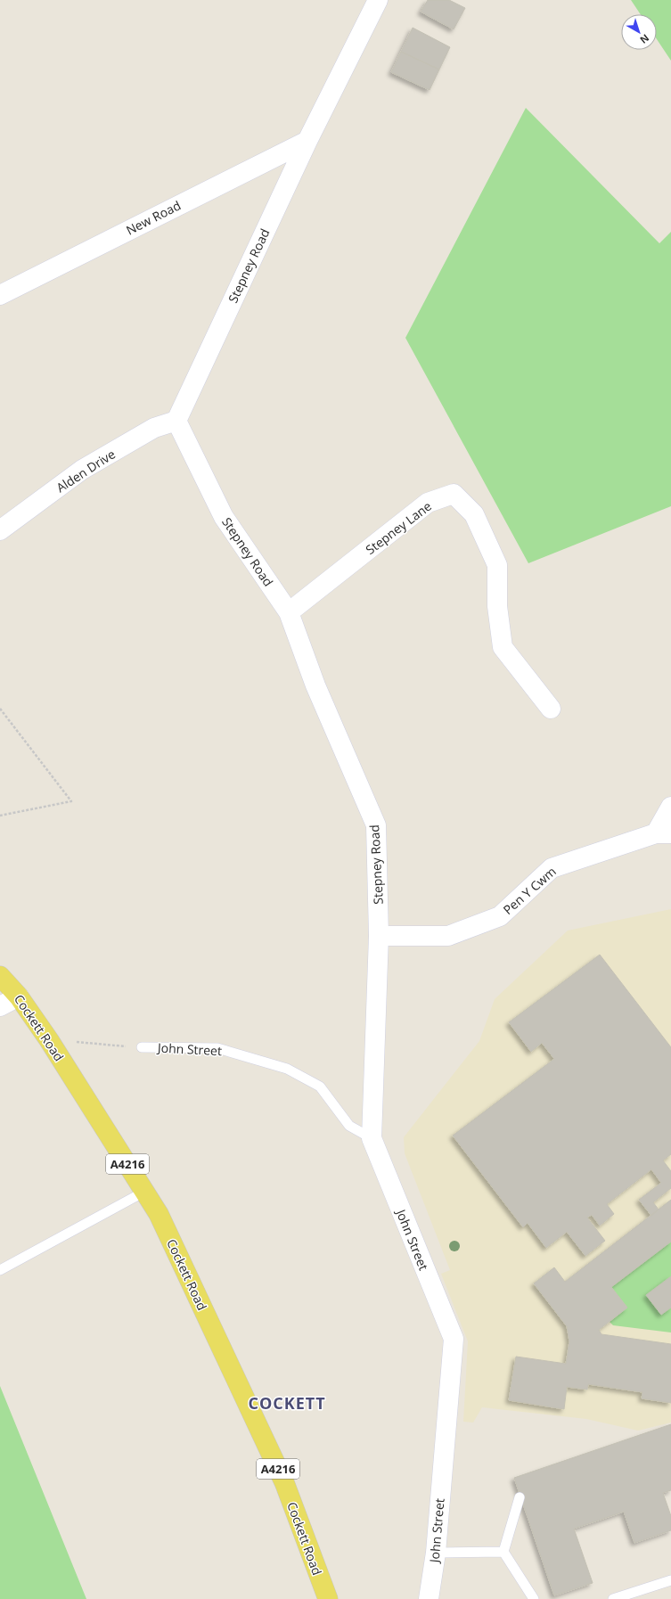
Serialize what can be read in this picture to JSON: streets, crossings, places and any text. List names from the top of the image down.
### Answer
{
  "streets": {
    "main road": ["Cockett Road", "A4216"],
    "street": [
      "New Road",
      "Stepney Road",
      "Alden Drive",
      "Stepney Lane",
      "Pen Y Cwm",
      "John Street"
    ]
  },
  "crossings": [
    ["New Road", "Stepney Road"],
    ["Stepney Road", "Alden Drive"],
    ["Stepney Road", "Stepney Lane"],
    ["Stepney Road", "Pen Y Cwm"],
    ["Stepney Road", "John Street"]
  ],
  "districts": ["COCKETT"],
  "north": "bottom right"
}
